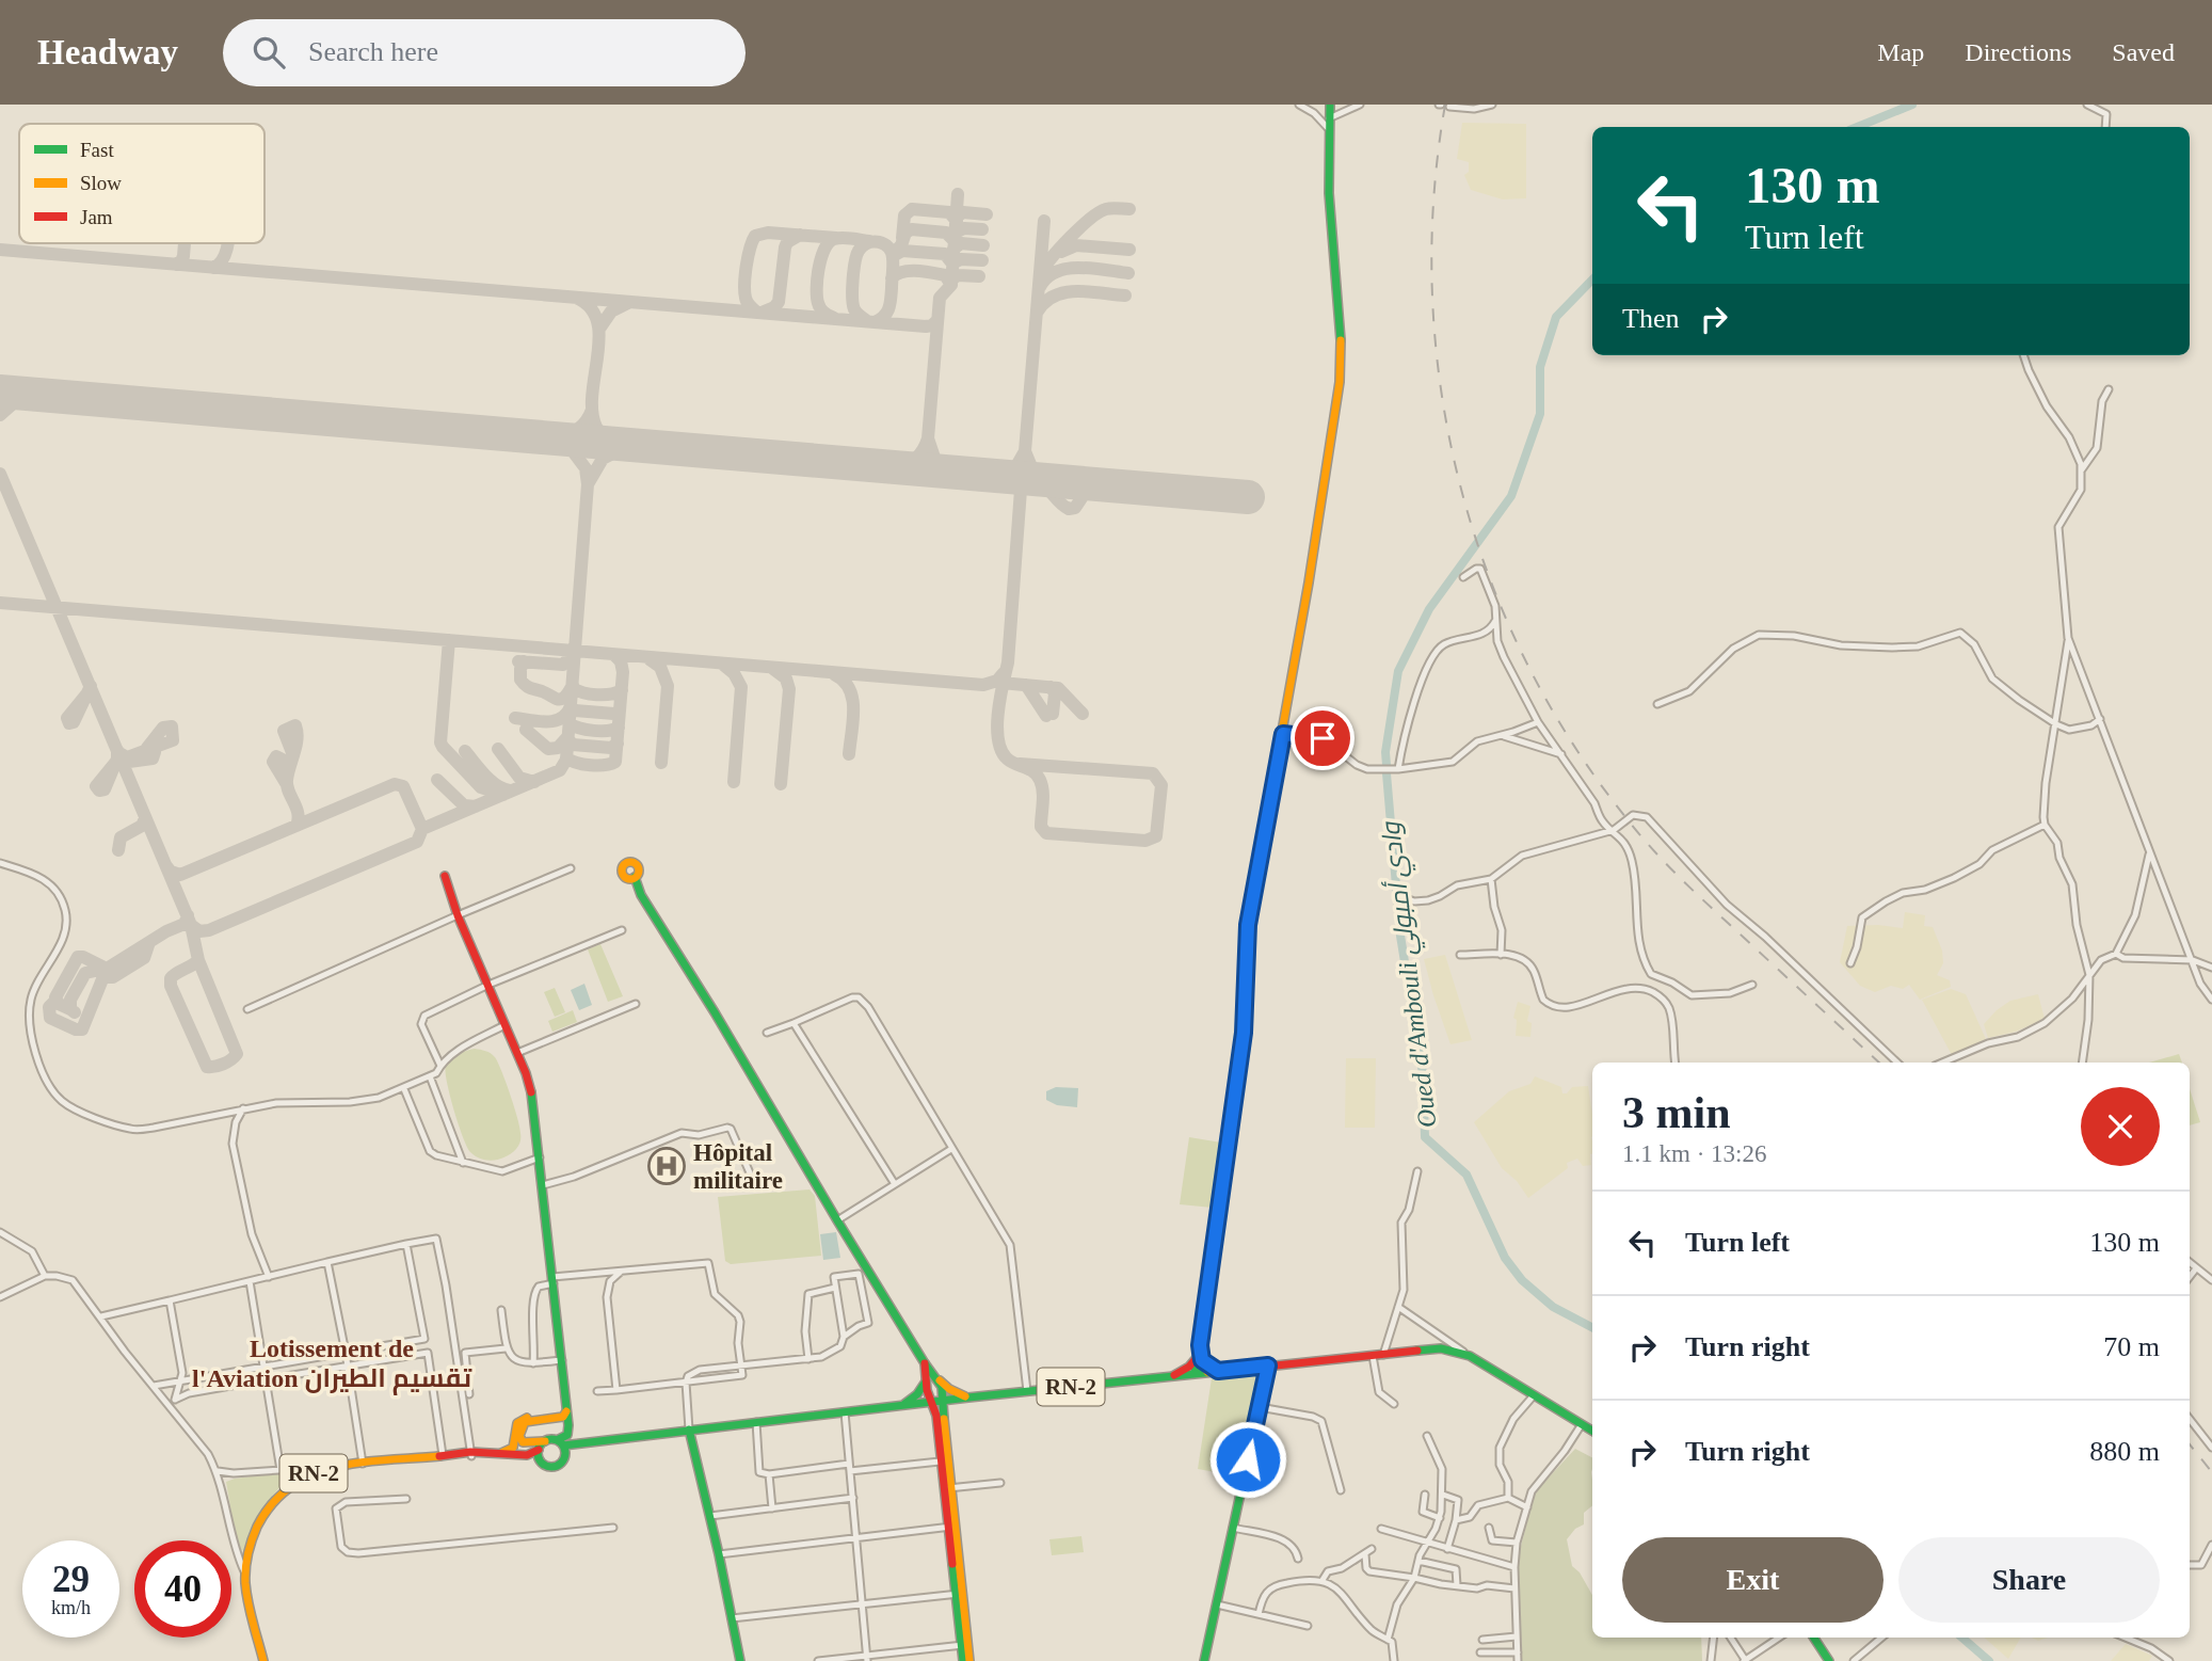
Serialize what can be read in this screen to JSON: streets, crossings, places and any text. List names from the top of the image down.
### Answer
{
  "streets": {
    "main road": ["RN-2"]
  },
  "districts": ["Lotissement de l'Aviation تقسيم الطيران"],
  "water": ["Oued d'Ambouli وادي أمبولي"],
  "places": {
    "hospital": ["Hôpital militaire"]
  },
  "legend": ["Fast", "Slow", "Jam"],
  "page": {
    "header": "Headway",
    "search": "Search here",
    "nav": ["Map", "Directions", "Saved"],
    "turn": ["130 m", "Turn left"],
    "then": "Then",
    "heading": ["3 min", "1.1 km · 13:26"],
    "list": [
      {
        "name": "Turn left",
        "value": "130 m"
      },
      {
        "name": "Turn right",
        "value": "70 m"
      },
      {
        "name": "Turn right",
        "value": "880 m"
      }
    ],
    "buttons": ["Exit", "Share"],
    "speed": "29 km/h",
    "limit": "40"
  }
}
